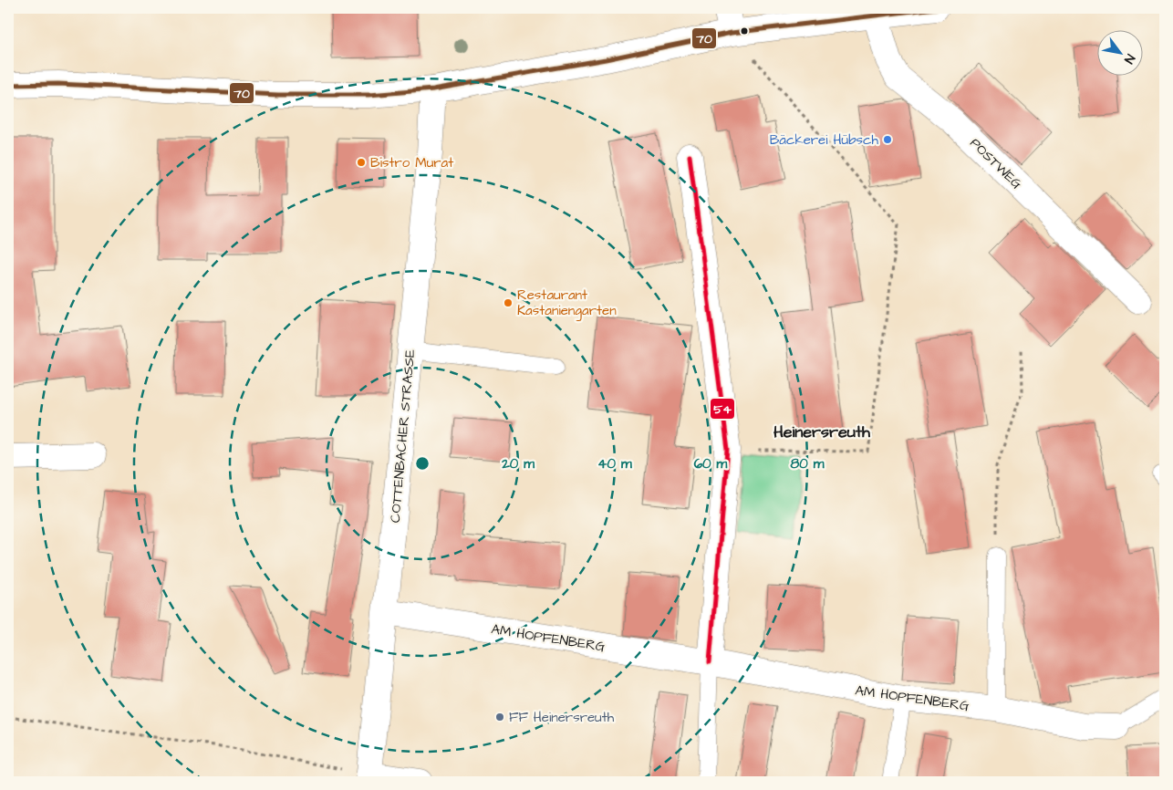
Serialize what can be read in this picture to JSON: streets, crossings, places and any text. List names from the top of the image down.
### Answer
{
  "streets": {
    "street": ["POSTWEG", "COTTENBACHER STRASSE", "AM HOPFENBERG"]
  },
  "crossings": [
    ["COTTENBACHER STRASSE", "AM HOPFENBERG"]
  ],
  "districts": ["Heinersreuth"],
  "places": [
    "Bäckerei Hübsch",
    "Bistro Murat",
    "Restaurant Kastaniengarten",
    "FF Heinersreuth"
  ],
  "lines": ["transit line 70", "transit line 54"],
  "north": "bottom right",
  "rings": [
    "20 m",
    "40 m",
    "60 m",
    "80 m"
  ]
}
